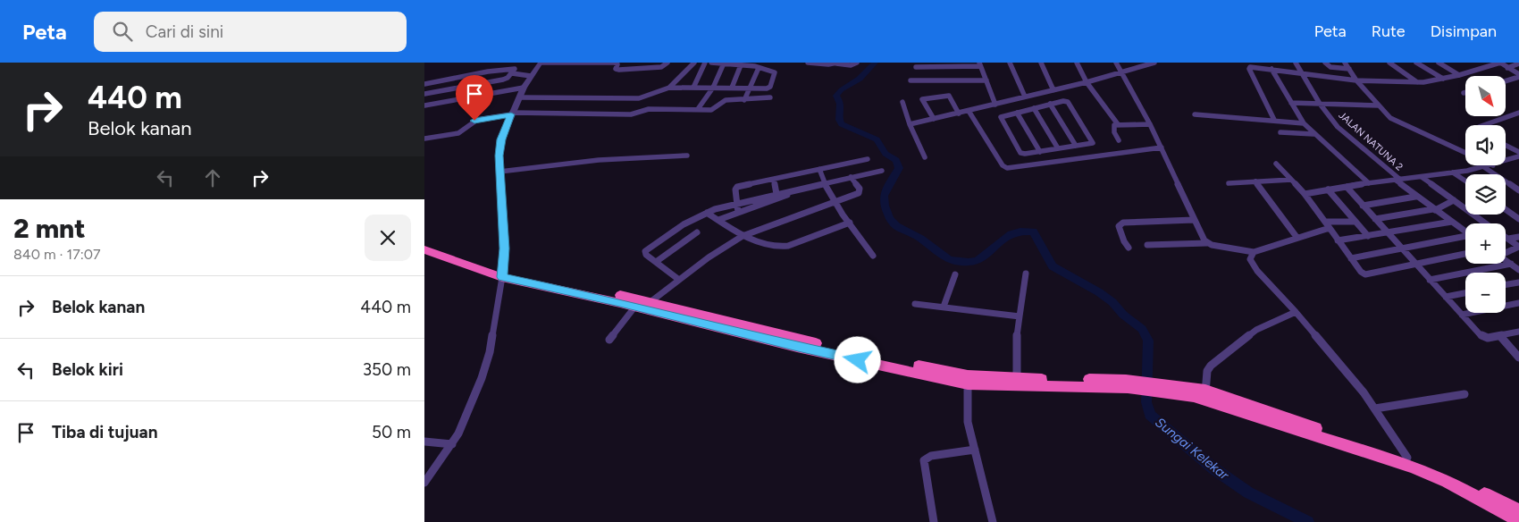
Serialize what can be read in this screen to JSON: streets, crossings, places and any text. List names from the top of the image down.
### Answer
{
  "streets": {
    "street": ["JALAN NATUNA 2"]
  },
  "water": ["Sungai Kelekar"],
  "north": "bottom right",
  "page": {
    "header": "Peta",
    "search": "Cari di sini",
    "nav": ["Peta", "Rute", "Disimpan"],
    "turn": ["440 m", "Belok kanan"],
    "map_buttons": ["+", "−"],
    "heading": ["2 mnt", "840 m · 17:07"],
    "list": [
      {
        "name": "Belok kanan",
        "value": "440 m"
      },
      {
        "name": "Belok kiri",
        "value": "350 m"
      },
      {
        "name": "Tiba di tujuan",
        "value": "50 m"
      }
    ]
  }
}
